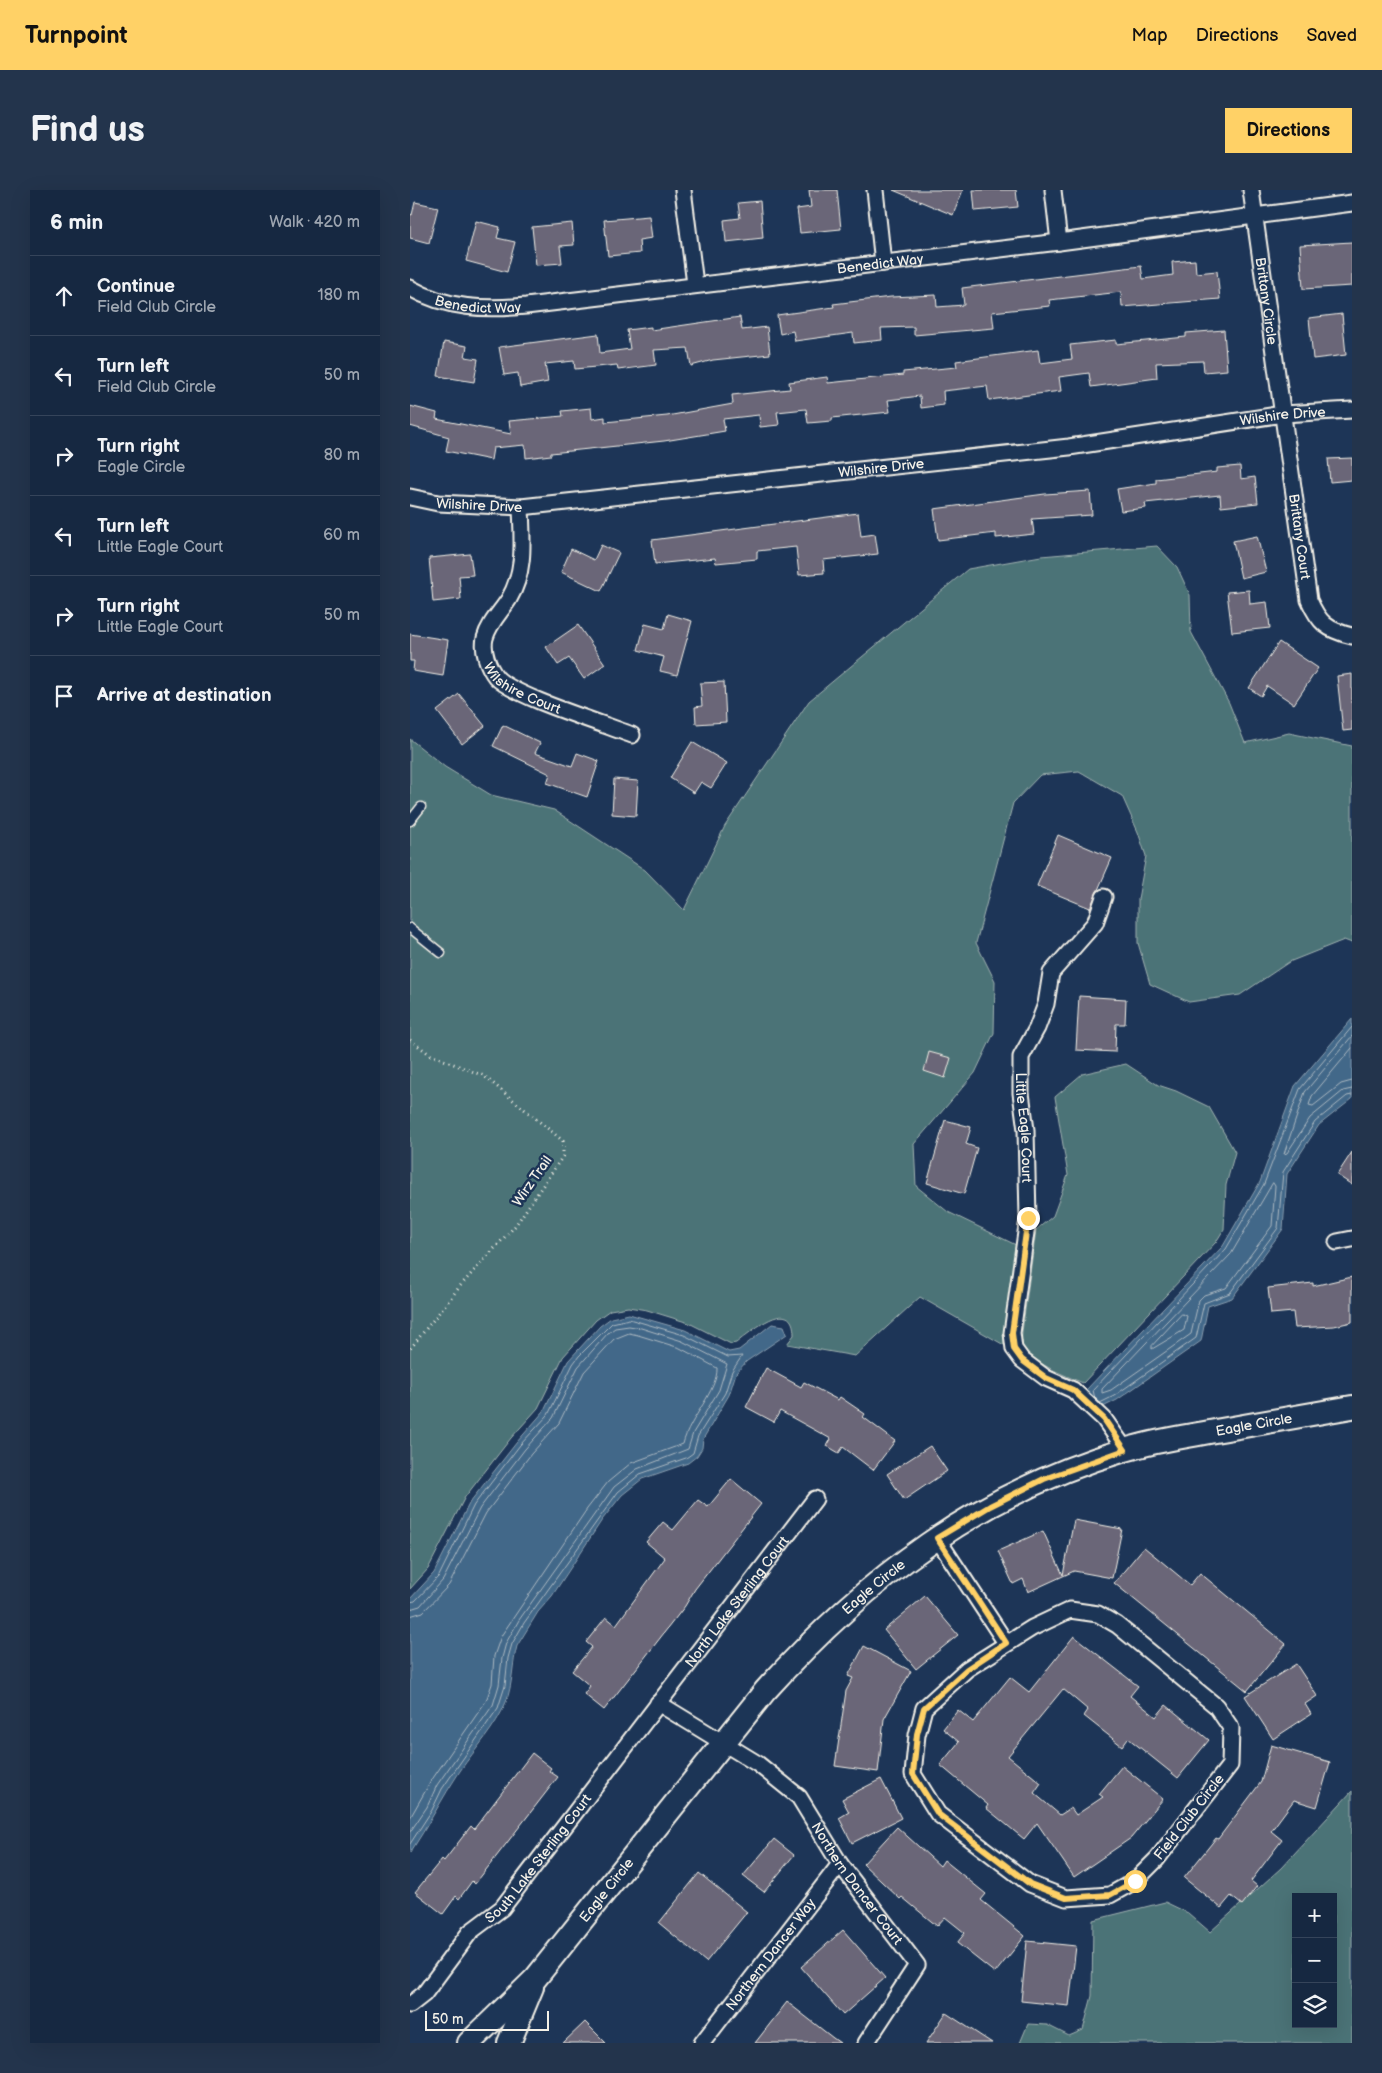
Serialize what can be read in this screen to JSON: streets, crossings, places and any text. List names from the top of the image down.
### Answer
{
  "streets": {
    "street": [
      "Benedict Way",
      "Brittany Circle",
      "Wilshire Drive",
      "Brittany Court",
      "Wilshire Court",
      "Little Eagle Court",
      "Eagle Circle",
      "North Lake Sterling Court",
      "Field Club Circle",
      "South Lake Sterling Court",
      "Northern Dancer Court",
      "Northern Dancer Way"
    ],
    "path": ["Wirz Trail"]
  },
  "crossings": [
    ["Benedict Way", "Brittany Circle"],
    ["Brittany Circle", "Wilshire Drive"],
    ["Brittany Circle", "Brittany Court"],
    ["Wilshire Drive", "Brittany Court"],
    ["Wilshire Drive", "Wilshire Court"],
    ["Little Eagle Court", "Eagle Circle"],
    ["Eagle Circle", "Northern Dancer Court"],
    ["North Lake Sterling Court", "South Lake Sterling Court"],
    ["North Lake Sterling Court", "Northern Dancer Court"],
    ["South Lake Sterling Court", "Northern Dancer Court"],
    ["Northern Dancer Court", "Northern Dancer Way"]
  ],
  "scale_bar": "50 m",
  "page": {
    "header": "Turnpoint",
    "nav": ["Map", "Directions", "Saved"],
    "buttons": "Directions",
    "title": "Find us",
    "heading": ["6 min", "Walk · 420 m"],
    "list": [
      ["Continue", "Field Club Circle", "180 m"],
      ["Turn left", "Field Club Circle", "50 m"],
      ["Turn right", "Eagle Circle", "80 m"],
      ["Turn left", "Little Eagle Court", "60 m"],
      ["Turn right", "Little Eagle Court", "50 m"],
      "Arrive at destination"
    ],
    "map_buttons": ["+", "−"],
    "scale": "50 m"
  }
}
